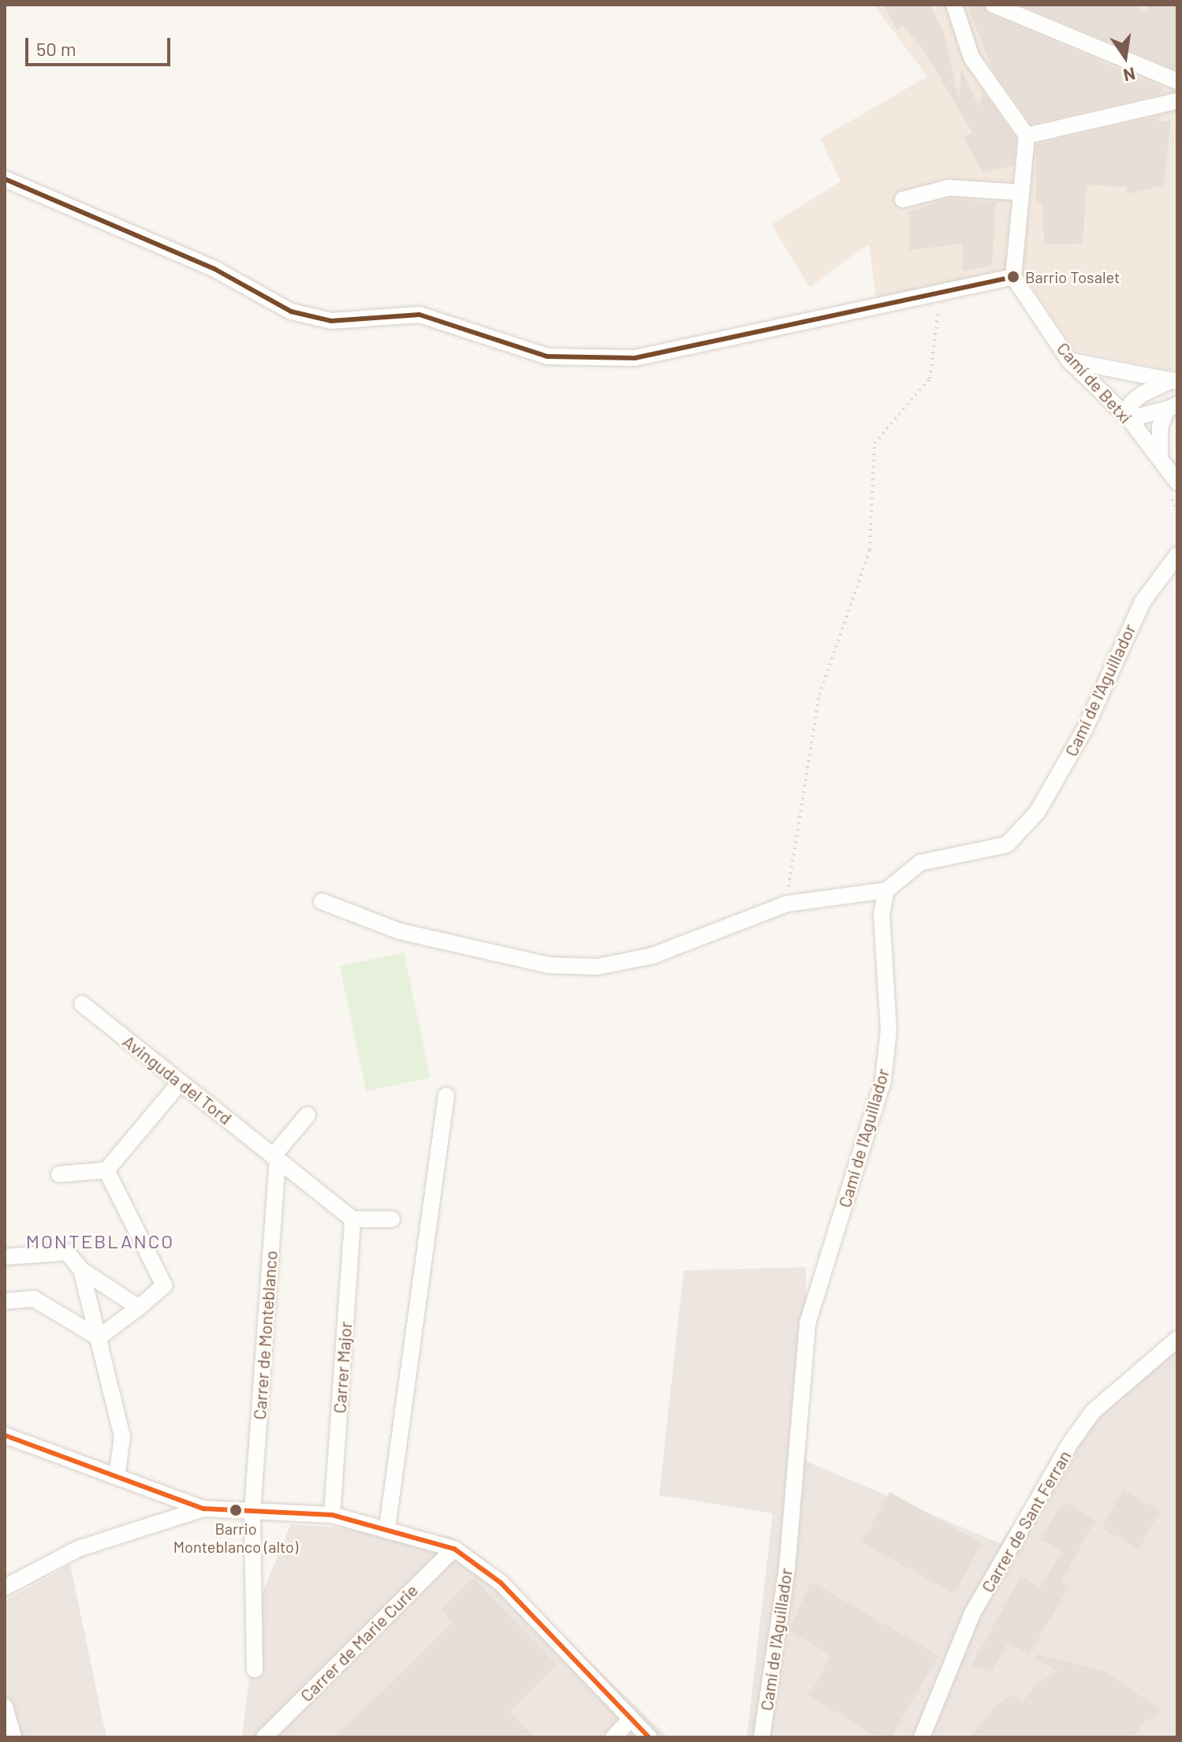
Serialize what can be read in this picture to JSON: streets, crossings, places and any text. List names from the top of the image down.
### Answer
{
  "streets": {
    "street": [
      "Camí de Betxí",
      "Camí de l'Aguillador",
      "Avinguda del Tord",
      "Carrer de Monteblanco",
      "Carrer Major",
      "Carrer de Sant Ferran",
      "Carrer de Marie Curie"
    ]
  },
  "crossings": [
    ["Avinguda del Tord", "Carrer de Monteblanco"]
  ],
  "districts": ["MONTEBLANCO"],
  "places": ["Barrio Tosalet", "Barrio Monteblanco (alto)"],
  "scale_bar": "50 m",
  "north": "bottom"
}
